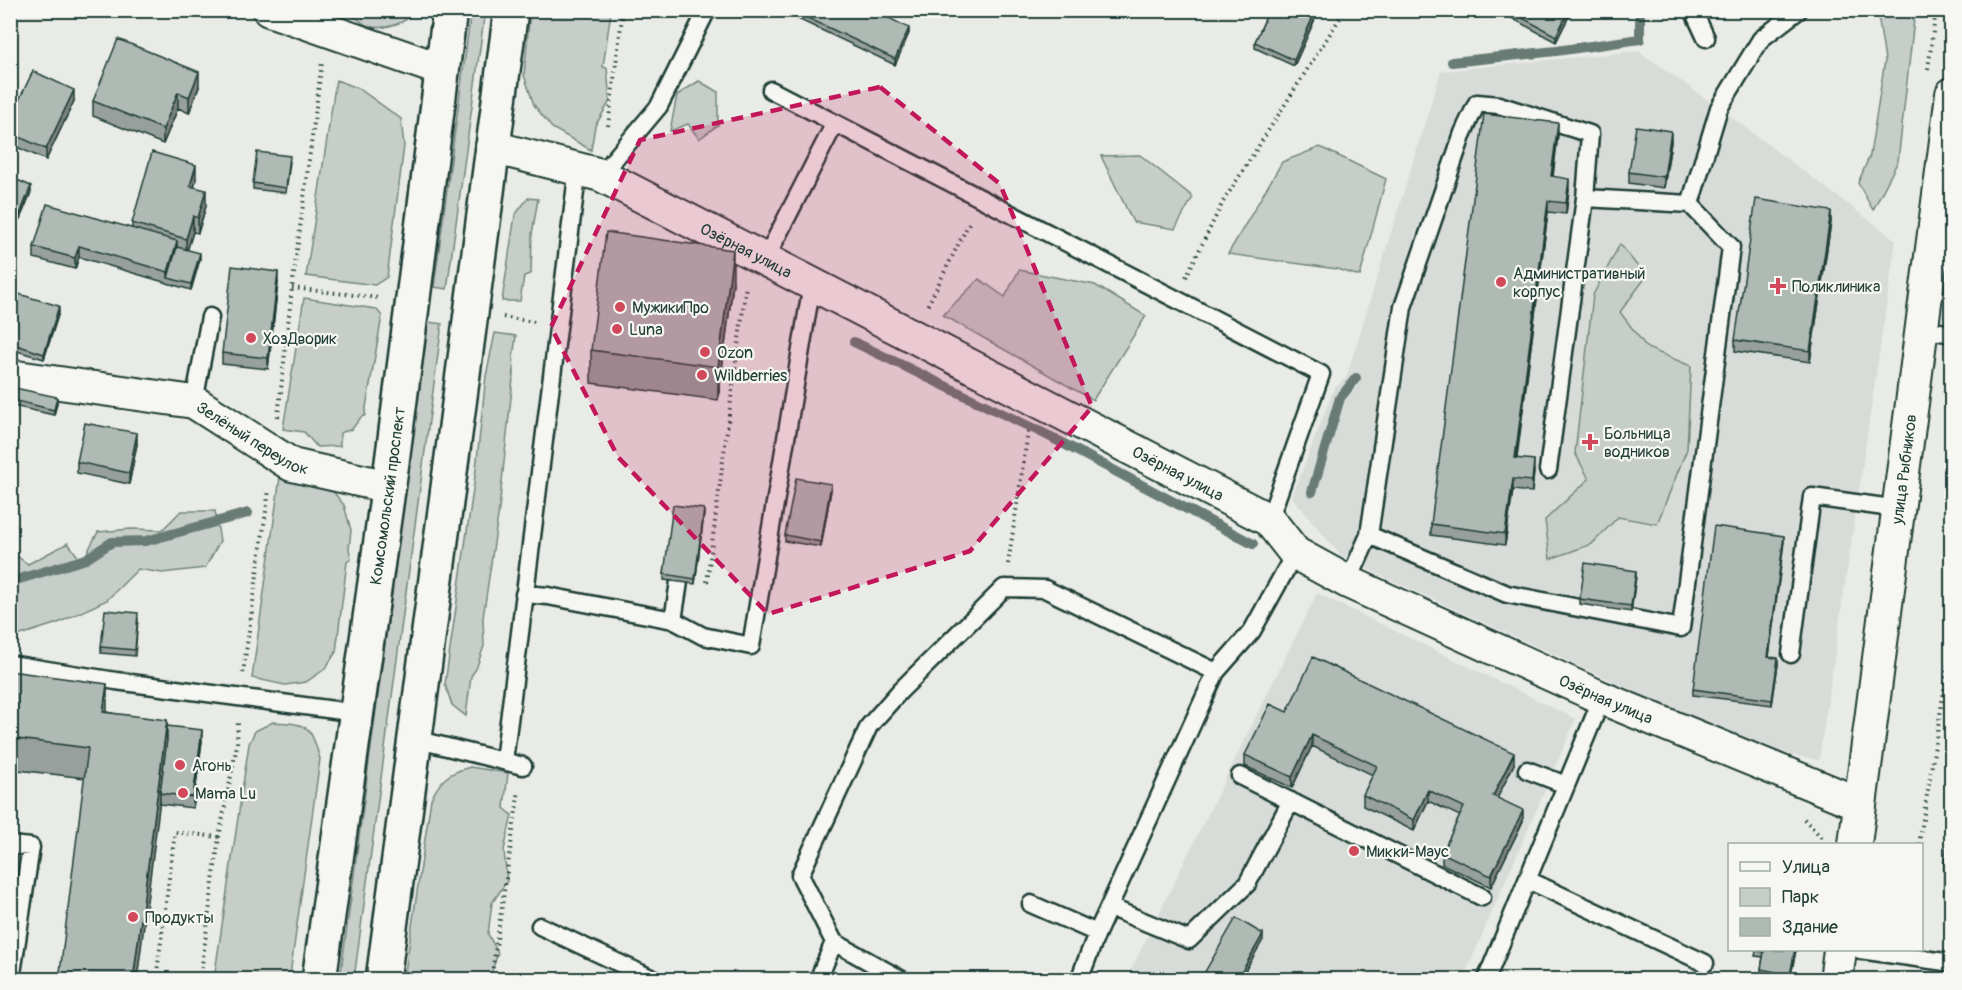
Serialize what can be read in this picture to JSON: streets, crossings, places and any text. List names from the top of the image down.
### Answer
{
  "streets": {
    "main road": ["Комсомольский проспект"],
    "street": ["Озёрная улица", "Зелёный переулок", "улица Рыбников"]
  },
  "crossings": [
    ["Озёрная улица", "улица Рыбников"],
    ["Зелёный переулок", "Комсомольский проспект"]
  ],
  "places": {
    "other": [
      "Административный корпус",
      "МужикиПро",
      "Luna",
      "ХозДворик",
      "Ozon",
      "Wildberries",
      "Агонь",
      "Mama Lu",
      "Микки-Маус",
      "Продукты"
    ],
    "health": ["Поликлиника", "Больница водников"]
  },
  "legend": ["Улица", "Парк", "Здание"]
}
